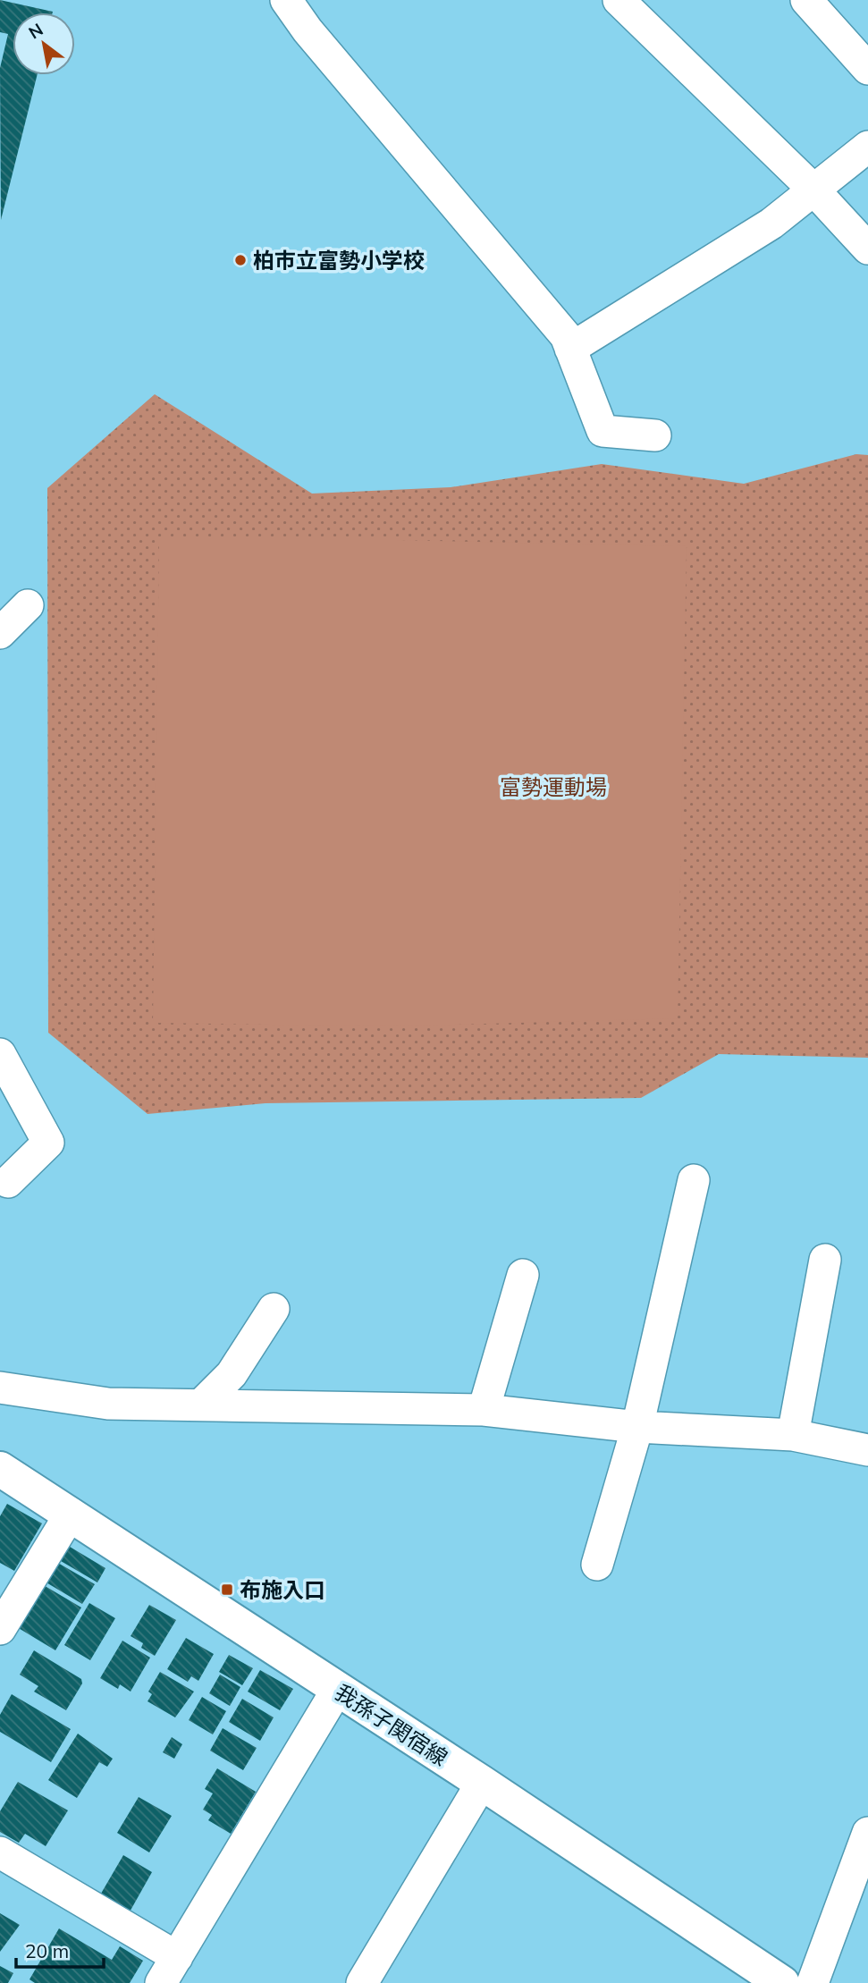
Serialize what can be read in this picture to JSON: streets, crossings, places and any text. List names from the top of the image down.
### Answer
{
  "streets": {
    "main road": ["我孫子関宿線"]
  },
  "parks": ["富勢運動場"],
  "places": {
    "other": ["柏市立富勢小学校"],
    "transit": ["布施入口"]
  },
  "scale_bar": "20 m",
  "north": "top left"
}
